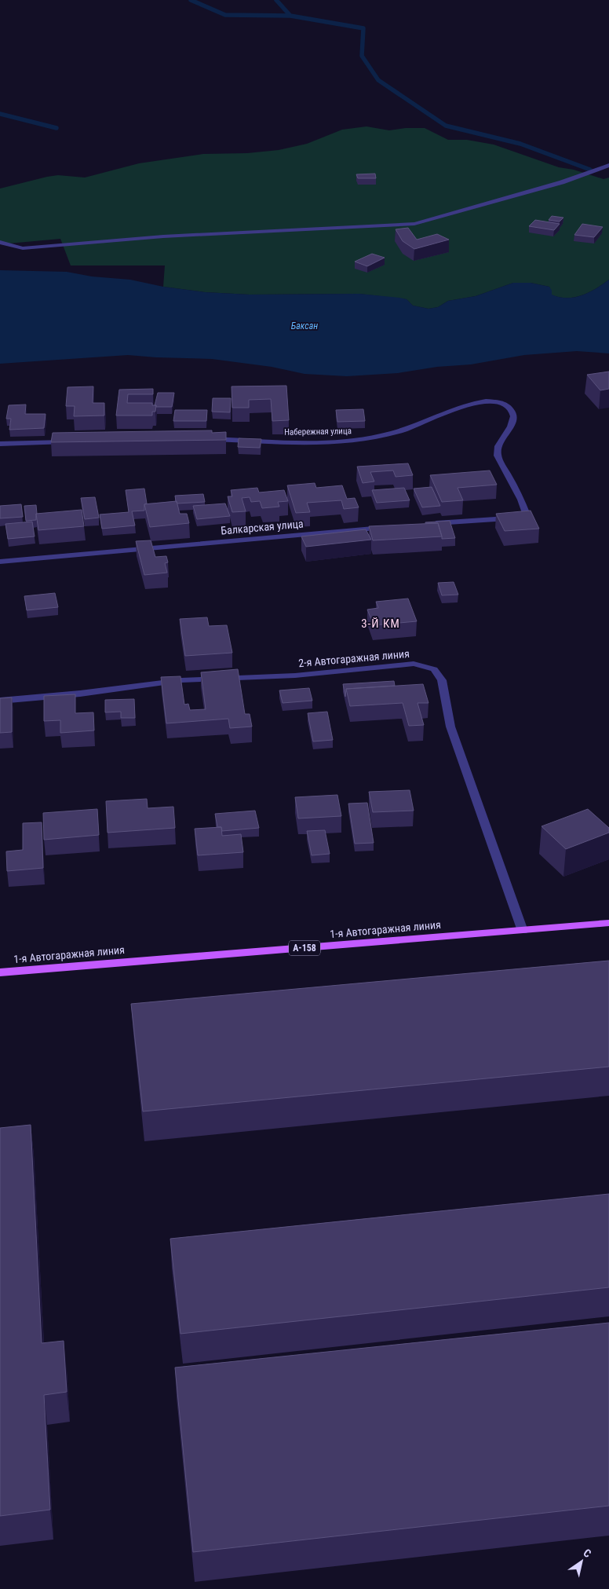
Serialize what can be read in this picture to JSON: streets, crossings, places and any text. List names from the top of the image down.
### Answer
{
  "streets": {
    "main road": ["1-я Автогаражная линия", "А-158"],
    "street": ["Набережная улица", "Балкарская улица", "2-я Автогаражная линия"]
  },
  "crossings": [
    ["2-я Автогаражная линия", "1-я Автогаражная линия"]
  ],
  "districts": ["3-Й КМ"],
  "water": ["Баксан"],
  "north": "top right"
}
